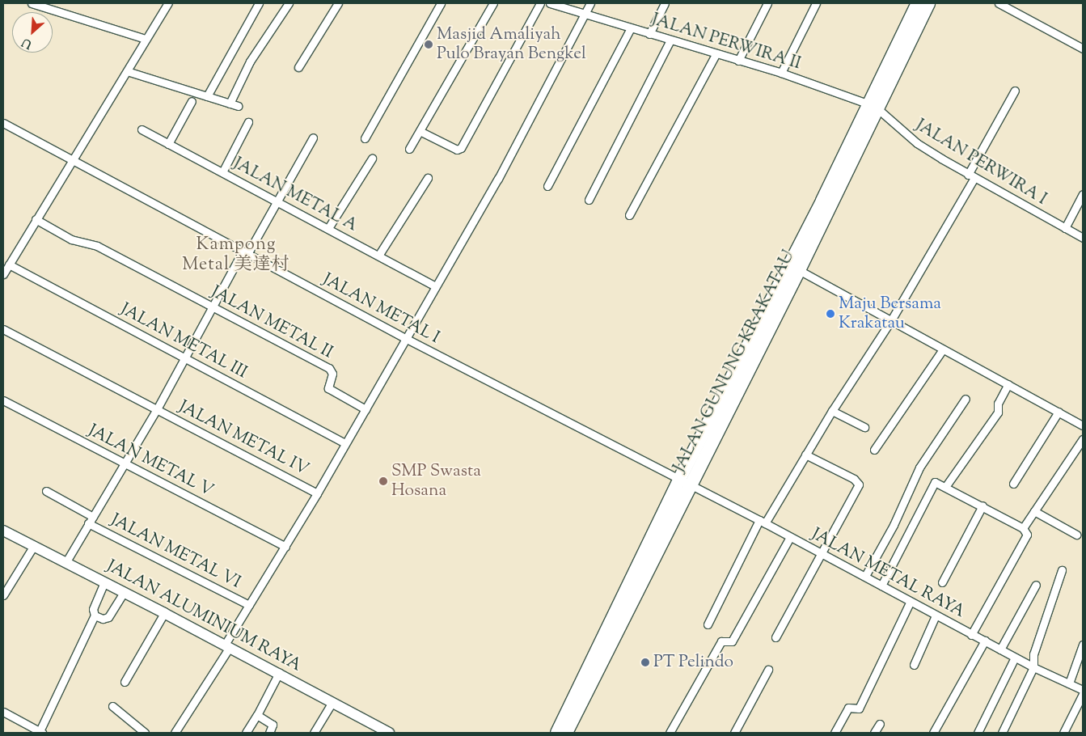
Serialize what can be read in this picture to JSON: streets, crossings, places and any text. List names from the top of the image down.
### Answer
{
  "streets": {
    "highway": ["JALAN GUNUNG KRAKATAU"],
    "street": [
      "JALAN PERWIRA II",
      "JALAN PERWIRA I",
      "JALAN METAL A",
      "JALAN METAL I",
      "JALAN METAL II",
      "JALAN METAL III",
      "JALAN METAL IV",
      "JALAN METAL V",
      "JALAN METAL VI",
      "JALAN METAL RAYA",
      "JALAN ALUMINIUM RAYA"
    ]
  },
  "crossings": [
    ["JALAN PERWIRA II", "JALAN PERWIRA I"],
    ["JALAN PERWIRA II", "JALAN GUNUNG KRAKATAU"],
    ["JALAN PERWIRA I", "JALAN GUNUNG KRAKATAU"],
    ["JALAN METAL I", "JALAN GUNUNG KRAKATAU"],
    ["JALAN METAL I", "JALAN METAL RAYA"],
    ["JALAN GUNUNG KRAKATAU", "JALAN METAL RAYA"]
  ],
  "districts": ["Kampong Metal 美達村"],
  "places": [
    "Masjid Amaliyah Pulo Brayan Bengkel",
    "Maju Bersama Krakatau",
    "SMP Swasta Hosana",
    "PT Pelindo"
  ],
  "north": "bottom left"
}
